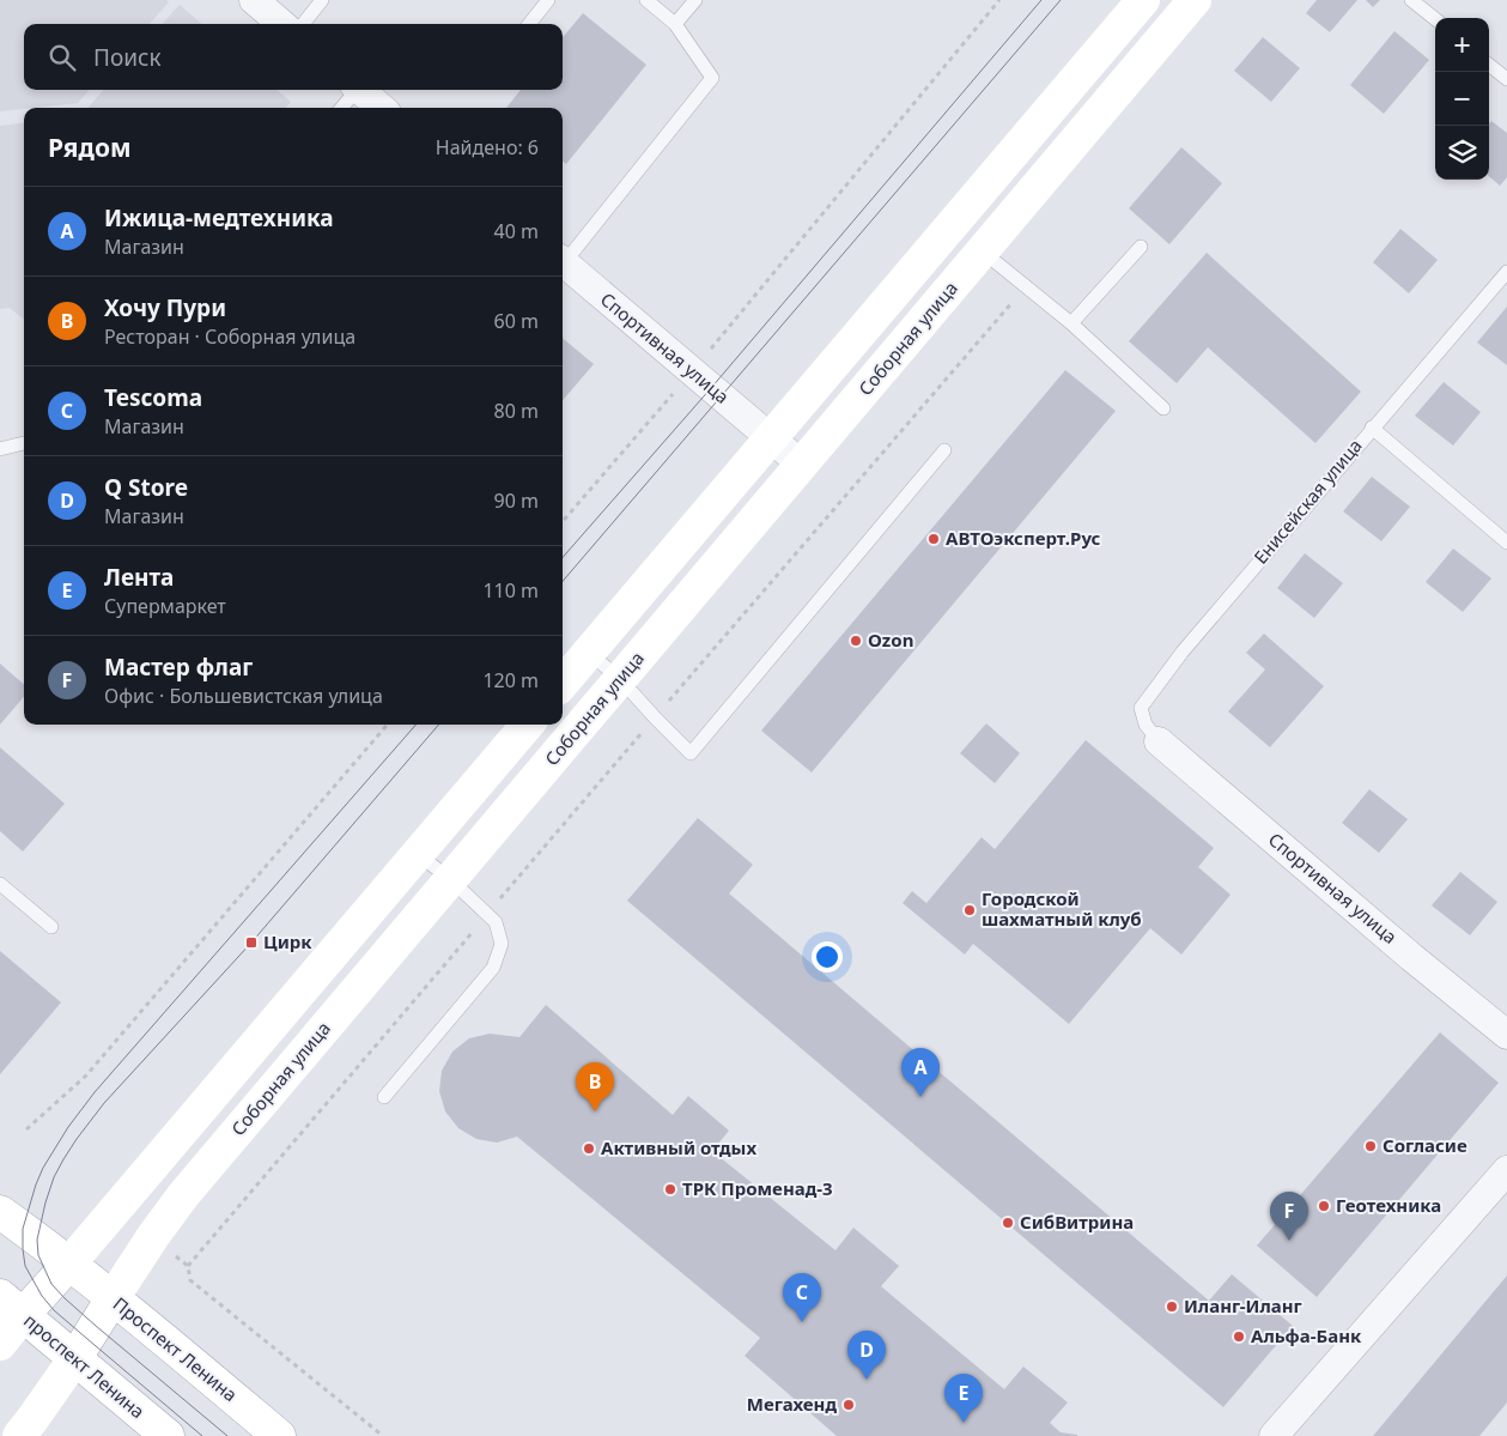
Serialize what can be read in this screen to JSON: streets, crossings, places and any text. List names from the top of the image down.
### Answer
{
  "streets": {
    "main road": ["Соборная улица", "Проспект Ленина", "проспект Ленина"],
    "street": ["Спортивная улица"],
    "lane": ["Енисейская улица"]
  },
  "crossings": [
    ["Соборная улица", "Спортивная улица"],
    ["Соборная улица", "Проспект Ленина"],
    ["Соборная улица", "проспект Ленина"],
    ["Спортивная улица", "Енисейская улица"]
  ],
  "places": {
    "other": [
      "АВТОэксперт.Рус",
      "Ozon",
      "Городской шахматный клуб",
      "Согласие",
      "Активный отдых",
      "ТРК Променад-3",
      "Геотехника",
      "СибВитрина",
      "Иланг-Иланг",
      "Альфа-Банк",
      "Мегахенд"
    ],
    "transit": ["Цирк"]
  },
  "page": {
    "map_buttons": ["+", "−"],
    "search": "Поиск",
    "heading": ["Рядом", "Найдено: 6"],
    "list": [
      {
        "mark": "A",
        "name": "Ижица-медтехника",
        "note": "Магазин",
        "value": "40 m"
      },
      {
        "mark": "B",
        "name": "Хочу Пури",
        "note": "Ресторан · Соборная улица",
        "value": "60 m"
      },
      {
        "mark": "C",
        "name": "Tescoma",
        "note": "Магазин",
        "value": "80 m"
      },
      {
        "mark": "D",
        "name": "Q Store",
        "note": "Магазин",
        "value": "90 m"
      },
      {
        "mark": "E",
        "name": "Лента",
        "note": "Супермаркет",
        "value": "110 m"
      },
      {
        "mark": "F",
        "name": "Мастер флаг",
        "note": "Офис · Большевистская улица",
        "value": "120 m"
      }
    ],
    "pins": [
      "A",
      "B",
      "F",
      "C",
      "D",
      "E"
    ]
  }
}
